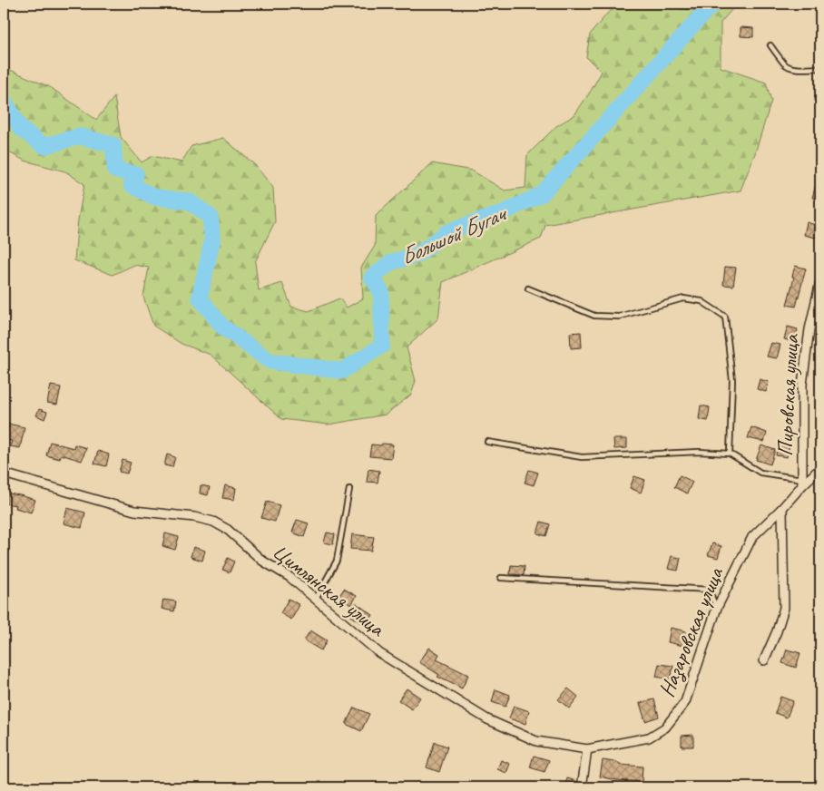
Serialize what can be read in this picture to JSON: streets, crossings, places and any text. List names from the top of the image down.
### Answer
{
  "streets": {
    "street": ["Пировская улица", "Цимлянская улица", "Назаровская улица"]
  },
  "crossings": [
    ["Пировская улица", "Назаровская улица"],
    ["Цимлянская улица", "Назаровская улица"]
  ],
  "water": ["Большой Бугач"]
}
